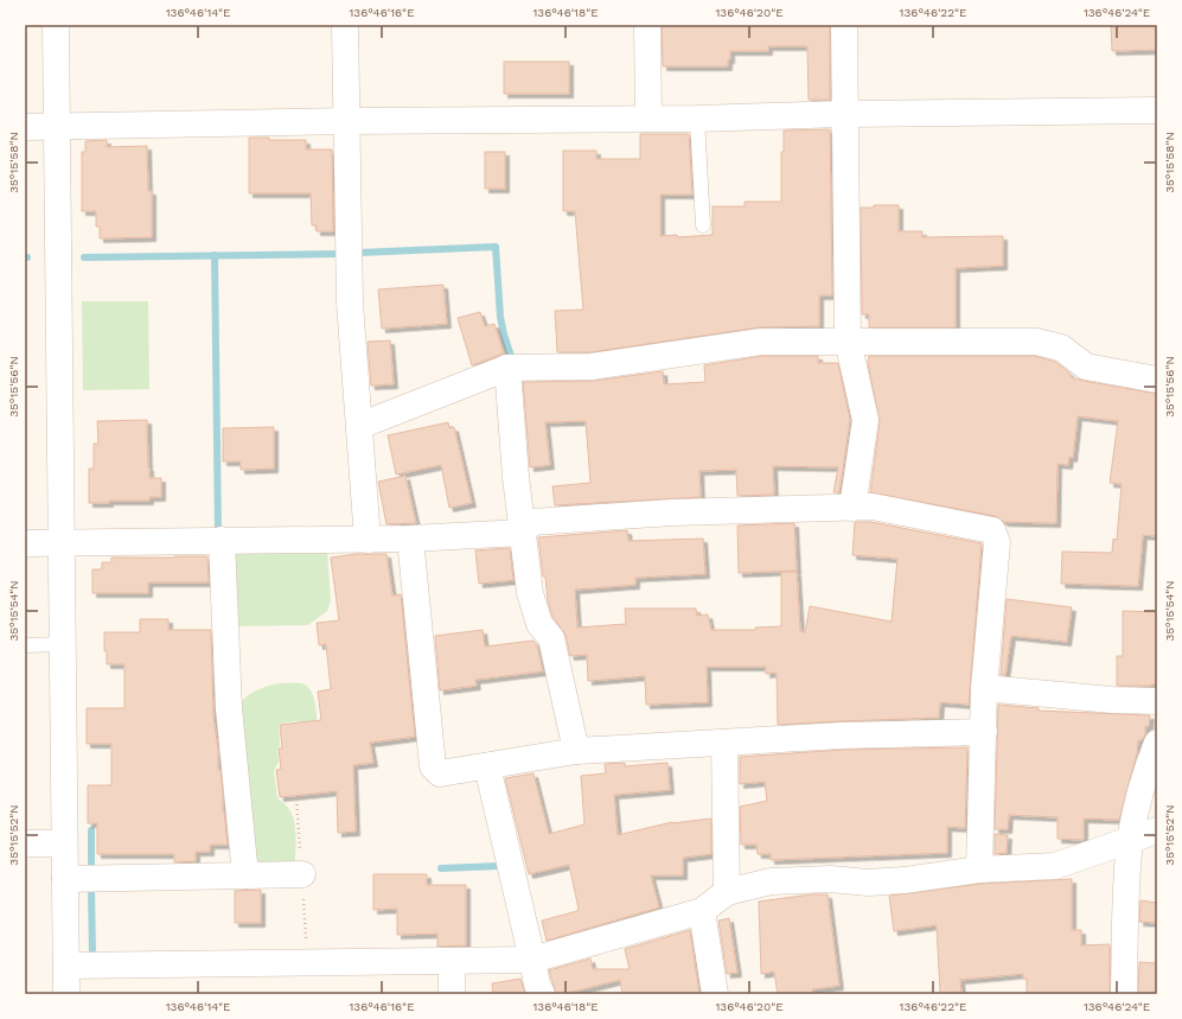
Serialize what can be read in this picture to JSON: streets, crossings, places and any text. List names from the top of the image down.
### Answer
{
  "coordinates": [
    "136°46'14\"E",
    "136°46'16\"E",
    "136°46'18\"E",
    "136°46'20\"E",
    "136°46'22\"E",
    "136°46'24\"E",
    "35°15'58\"N",
    "35°15'56\"N",
    "35°15'54\"N",
    "35°15'52\"N"
  ]
}
